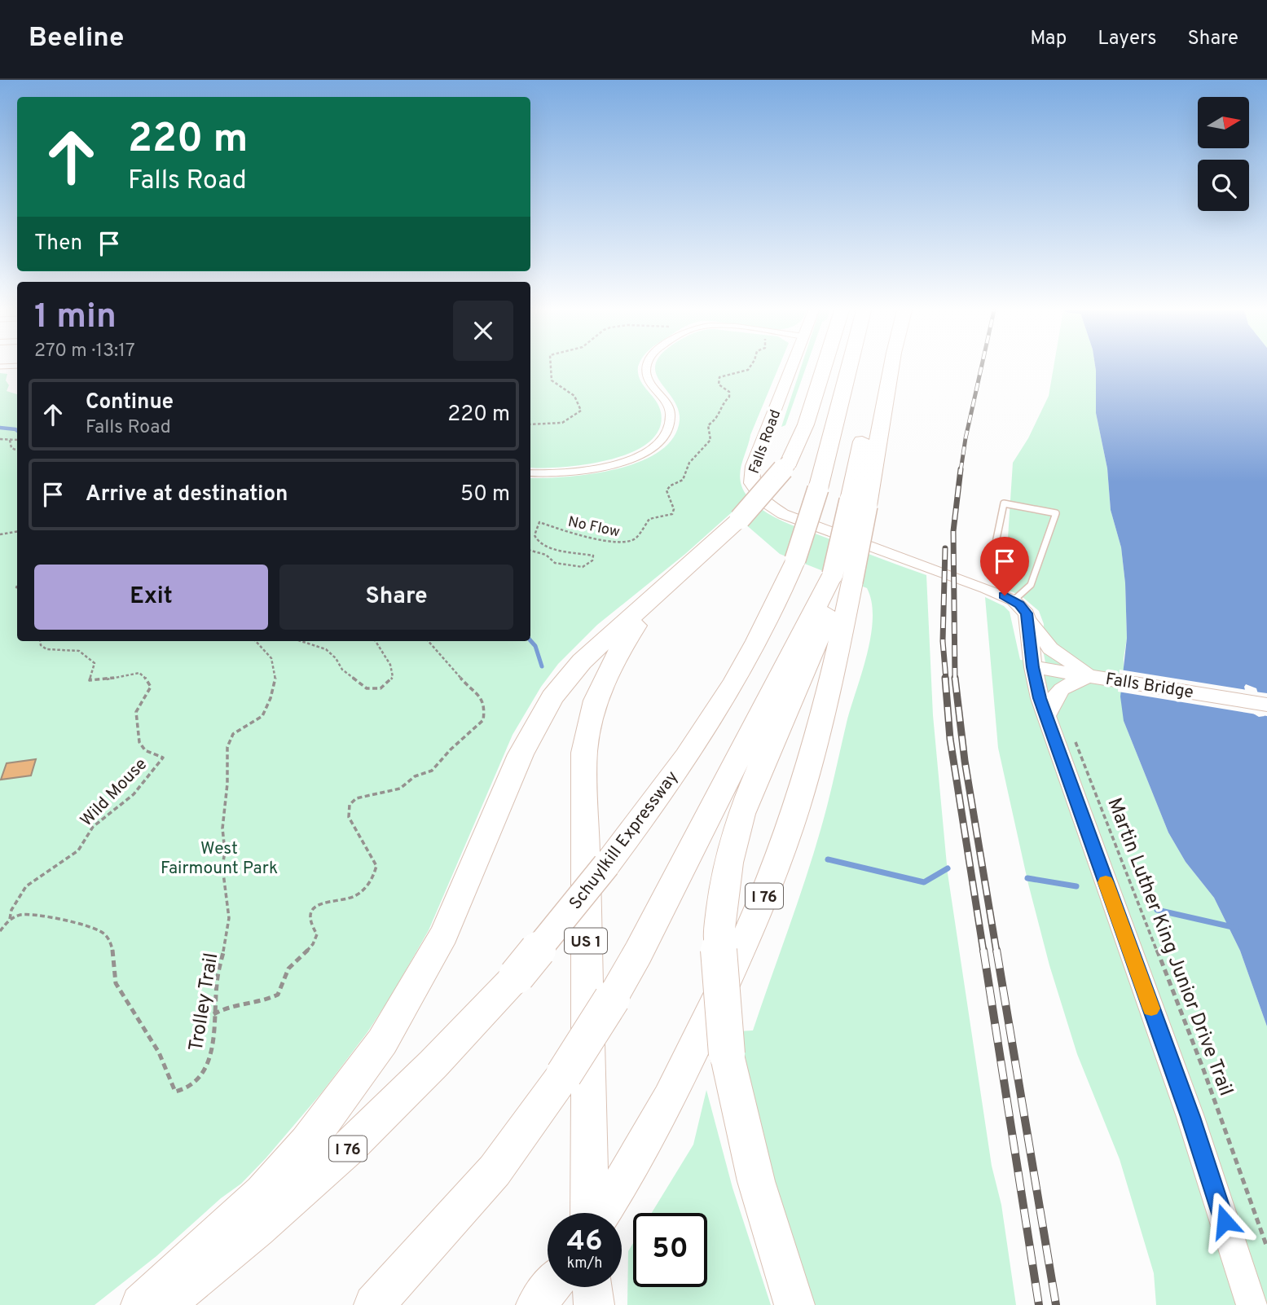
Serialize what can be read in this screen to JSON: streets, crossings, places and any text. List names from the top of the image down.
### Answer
{
  "streets": {
    "highway": ["Schuylkill Expressway", "I 76", "US 1"],
    "main road": ["Falls Road", "Falls Bridge"],
    "path": [
      "No Flow",
      "Wild Mouse",
      "Martin Luther King Junior Drive Trail",
      "Trolley Trail"
    ]
  },
  "crossings": [
    ["Wild Mouse", "Trolley Trail"]
  ],
  "parks": ["West Fairmount Park"],
  "north": "right",
  "page": {
    "header": "Beeline",
    "nav": ["Map", "Layers", "Share"],
    "turn": ["220 m", "Falls Road"],
    "then": "Then",
    "heading": ["1 min", "270 m · 13:17"],
    "list": [
      {
        "name": "Continue",
        "note": "Falls Road",
        "value": "220 m"
      },
      {
        "name": "Arrive at destination",
        "value": "50 m"
      }
    ],
    "buttons": ["Exit", "Share"],
    "speed": "46 km/h",
    "limit": "50"
  }
}
